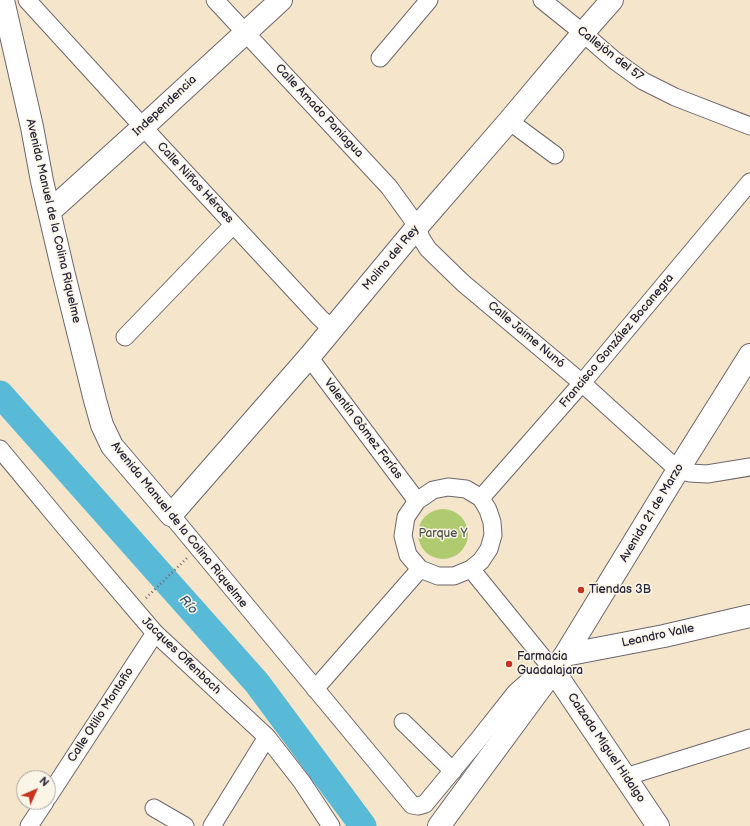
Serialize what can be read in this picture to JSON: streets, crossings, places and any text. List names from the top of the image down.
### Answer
{
  "streets": {
    "street": [
      "Callejón del 57",
      "Independencia",
      "Calle Amado Paniagua",
      "Calle Niños Héroes",
      "Avenida Manuel de la Colina Riquelme",
      "Molino del Rey",
      "Calle Jaime Nunó",
      "Francisco González Bocanegra",
      "Valentín Gómez Farías",
      "Avenida 21 de Marzo",
      "Leandro Valle",
      "Jacques Offenbach",
      "Calle Otilio Montaño",
      "Calzada Miguel Hidalgo"
    ]
  },
  "crossings": [
    ["Callejón del 57", "Molino del Rey"],
    ["Independencia", "Calle Amado Paniagua"],
    ["Independencia", "Calle Niños Héroes"],
    ["Independencia", "Avenida Manuel de la Colina Riquelme"],
    ["Calle Amado Paniagua", "Molino del Rey"],
    ["Calle Amado Paniagua", "Calle Jaime Nunó"],
    ["Calle Niños Héroes", "Molino del Rey"],
    ["Avenida Manuel de la Colina Riquelme", "Molino del Rey"],
    ["Molino del Rey", "Calle Jaime Nunó"],
    ["Molino del Rey", "Valentín Gómez Farías"],
    ["Calle Jaime Nunó", "Francisco González Bocanegra"],
    ["Calle Jaime Nunó", "Avenida 21 de Marzo"],
    ["Francisco González Bocanegra", "Valentín Gómez Farías"],
    ["Avenida 21 de Marzo", "Leandro Valle"],
    ["Avenida 21 de Marzo", "Calzada Miguel Hidalgo"],
    ["Leandro Valle", "Calzada Miguel Hidalgo"],
    ["Jacques Offenbach", "Calle Otilio Montaño"]
  ],
  "water": ["Río"],
  "parks": ["Parque Y"],
  "places": ["Tiendas 3B", "Farmacia Guadalajara"],
  "north": "top right"
}
